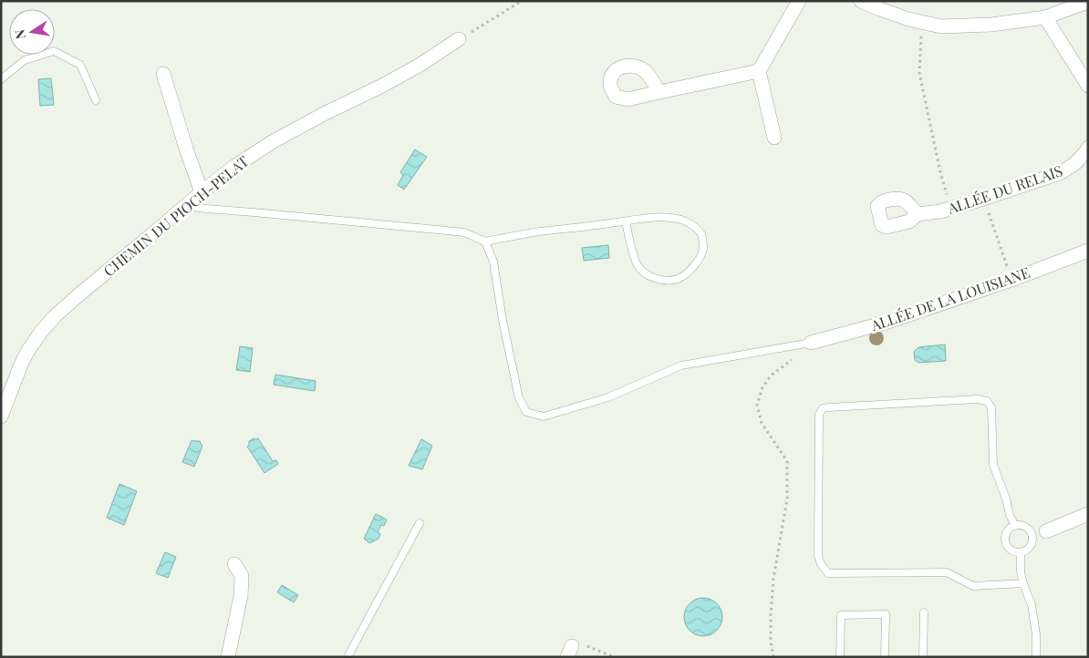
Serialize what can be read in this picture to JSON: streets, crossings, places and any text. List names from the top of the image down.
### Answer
{
  "streets": {
    "street": ["ALLÉE DU RELAIS", "CHEMIN DU PIOCH-PELAT", "ALLÉE DE LA LOUISIANE"]
  },
  "north": "left"
}
